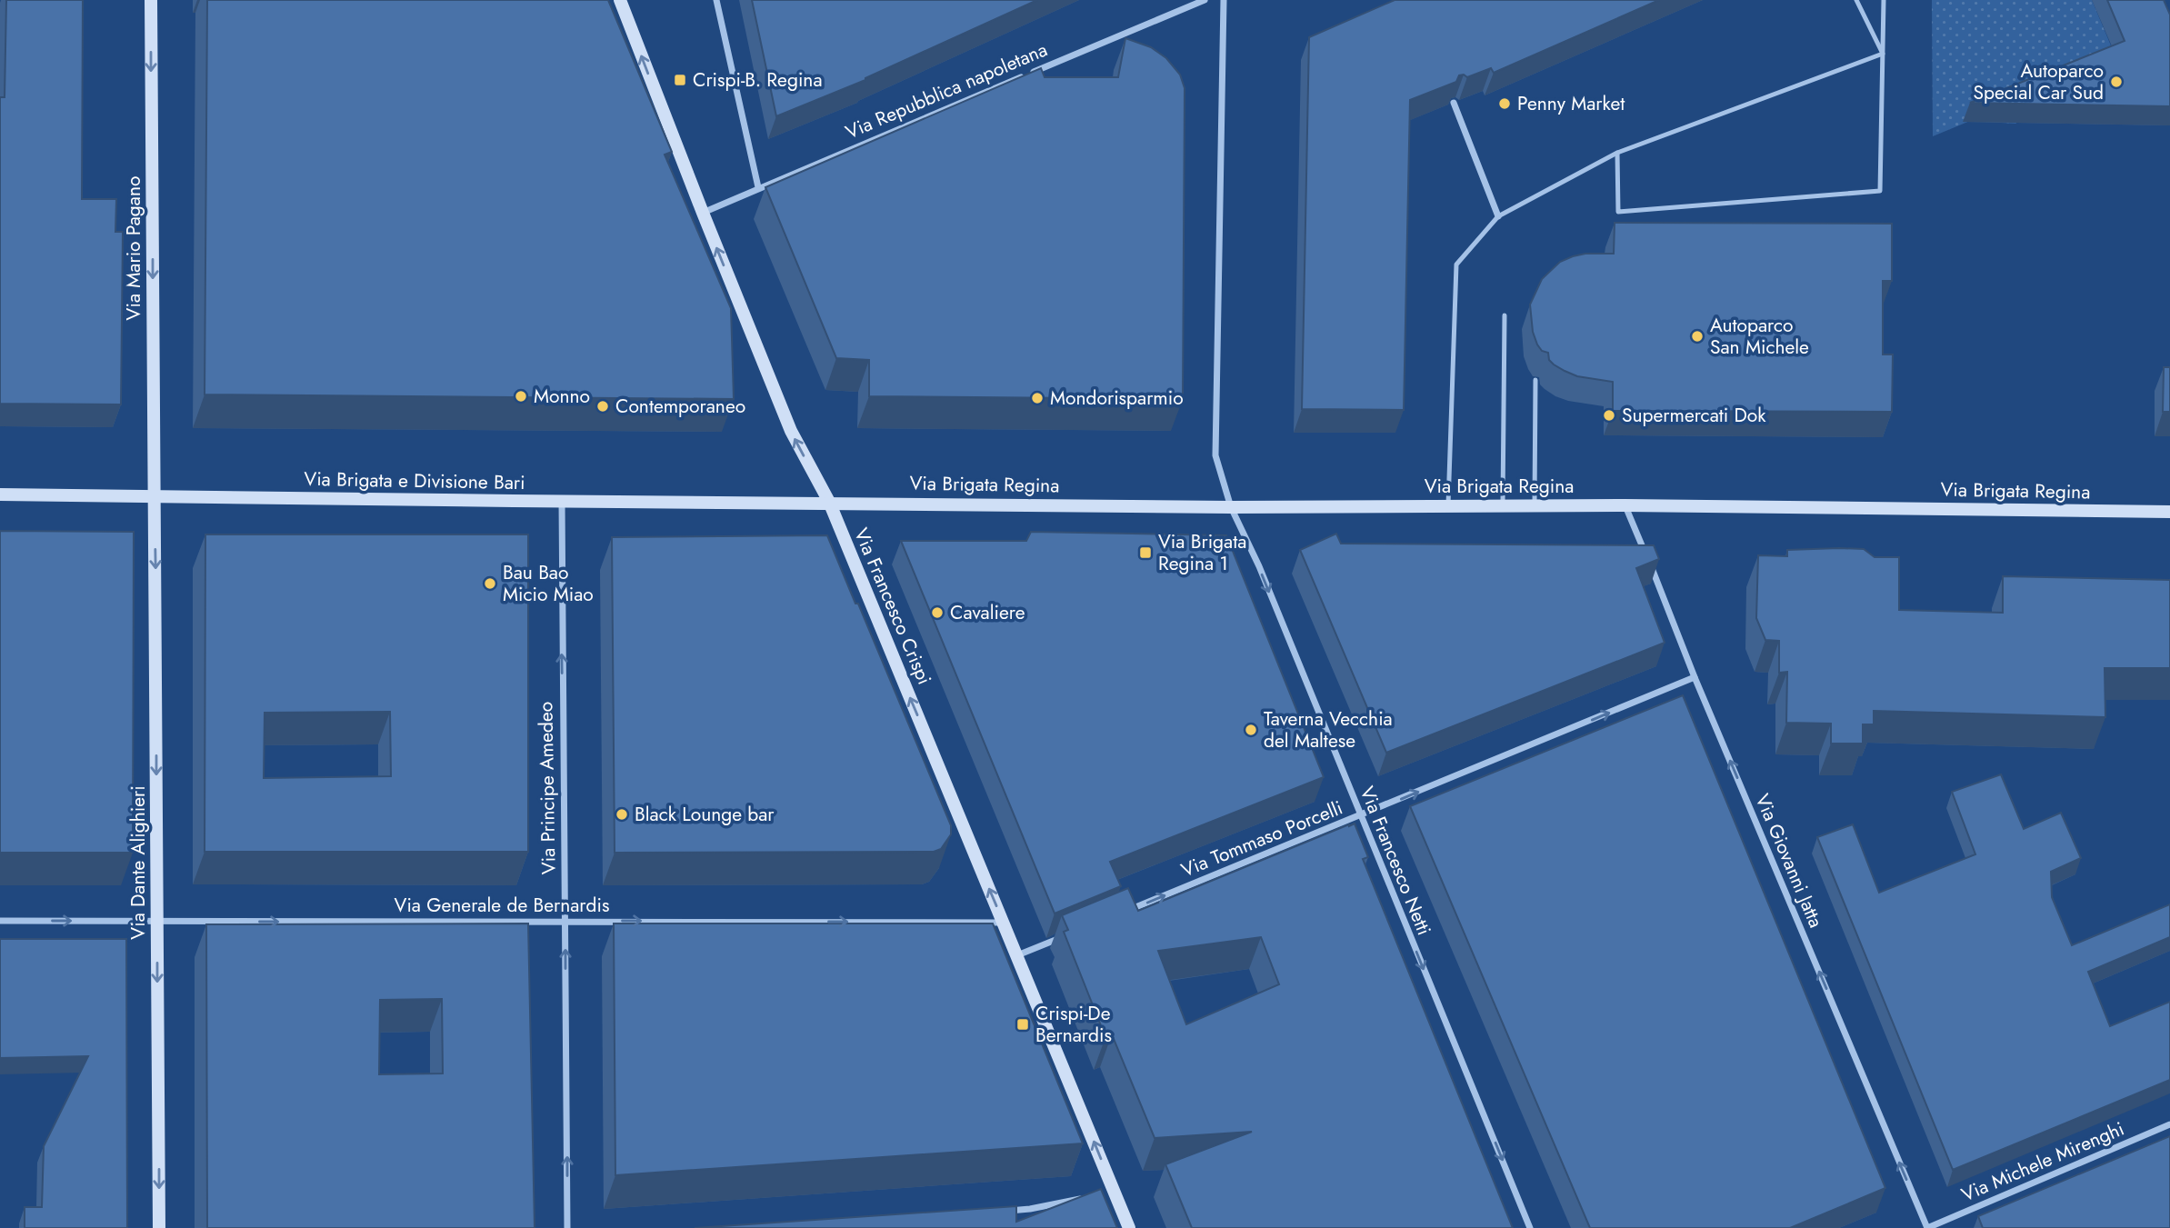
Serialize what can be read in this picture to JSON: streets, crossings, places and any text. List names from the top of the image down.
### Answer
{
  "streets": {
    "main road": [
      "Via Mario Pagano",
      "Via Brigata e Divisione Bari",
      "Via Brigata Regina",
      "Via Francesco Crispi",
      "Via Dante Alighieri"
    ],
    "street": [
      "Via Repubblica napoletana",
      "Via Principe Amedeo",
      "Via Tommaso Porcelli",
      "Via Francesco Netti",
      "Via Giovanni Jatta",
      "Via Generale de Bernardis",
      "Via Michele Mirenghi"
    ]
  },
  "crossings": [
    ["Via Repubblica napoletana", "Via Francesco Crispi"],
    ["Via Mario Pagano", "Via Brigata e Divisione Bari"],
    ["Via Mario Pagano", "Via Dante Alighieri"],
    ["Via Brigata e Divisione Bari", "Via Brigata Regina"],
    ["Via Brigata e Divisione Bari", "Via Francesco Crispi"],
    ["Via Brigata e Divisione Bari", "Via Principe Amedeo"],
    ["Via Brigata e Divisione Bari", "Via Dante Alighieri"],
    ["Via Brigata Regina", "Via Francesco Crispi"],
    ["Via Brigata Regina", "Via Francesco Netti"],
    ["Via Brigata Regina", "Via Giovanni Jatta"],
    ["Via Francesco Crispi", "Via Generale de Bernardis"],
    ["Via Principe Amedeo", "Via Generale de Bernardis"],
    ["Via Tommaso Porcelli", "Via Francesco Netti"],
    ["Via Tommaso Porcelli", "Via Giovanni Jatta"],
    ["Via Giovanni Jatta", "Via Michele Mirenghi"],
    ["Via Dante Alighieri", "Via Generale de Bernardis"]
  ],
  "one_way": [
    "Via Mario Pagano",
    "Via Francesco Crispi",
    "Via Principe Amedeo",
    "Via Tommaso Porcelli",
    "Via Francesco Netti",
    "Via Giovanni Jatta",
    "Via Dante Alighieri",
    "Via Generale de Bernardis"
  ],
  "places": {
    "transit": ["Crispi-B. Regina", "Via Brigata Regina 1", "Crispi-De Bernardis"],
    "other": [
      "Autoparco Special Car Sud",
      "Penny Market",
      "Autoparco San Michele",
      "Monno",
      "Mondorisparmio",
      "Contemporaneo",
      "Supermercati Dok",
      "Bau Bao Micio Miao",
      "Cavaliere",
      "Taverna Vecchia del Maltese",
      "Black Lounge bar"
    ]
  }
}
